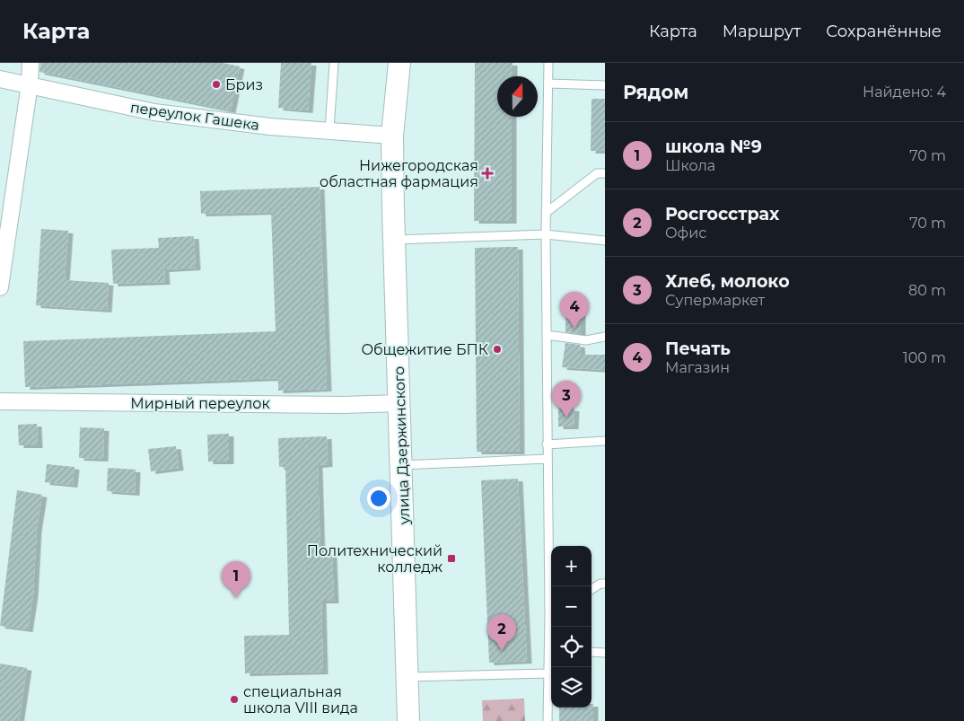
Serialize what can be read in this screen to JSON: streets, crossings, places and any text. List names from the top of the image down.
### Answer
{
  "streets": {
    "main road": ["улица Дзержинского"],
    "street": ["переулок Гашека", "Мирный переулок"]
  },
  "crossings": [
    ["переулок Гашека", "улица Дзержинского"],
    ["Мирный переулок", "улица Дзержинского"]
  ],
  "places": {
    "other": ["Бриз", "Общежитие БПК", "специальная школа VIII вида"],
    "health": ["Нижегородская областная фармация"],
    "transit": ["Политехнический колледж"]
  },
  "north": "top",
  "page": {
    "header": "Карта",
    "nav": ["Карта", "Маршрут", "Сохранённые"],
    "heading": ["Рядом", "Найдено: 4"],
    "list": [
      {
        "mark": "1",
        "name": "школа №9",
        "note": "Школа",
        "value": "70 m"
      },
      {
        "mark": "2",
        "name": "Росгосстрах",
        "note": "Офис",
        "value": "70 m"
      },
      {
        "mark": "3",
        "name": "Хлеб, молоко",
        "note": "Супермаркет",
        "value": "80 m"
      },
      {
        "mark": "4",
        "name": "Печать",
        "note": "Магазин",
        "value": "100 m"
      }
    ],
    "pins": [
      "4",
      "3",
      "1",
      "2"
    ],
    "map_buttons": ["+", "−"]
  }
}
